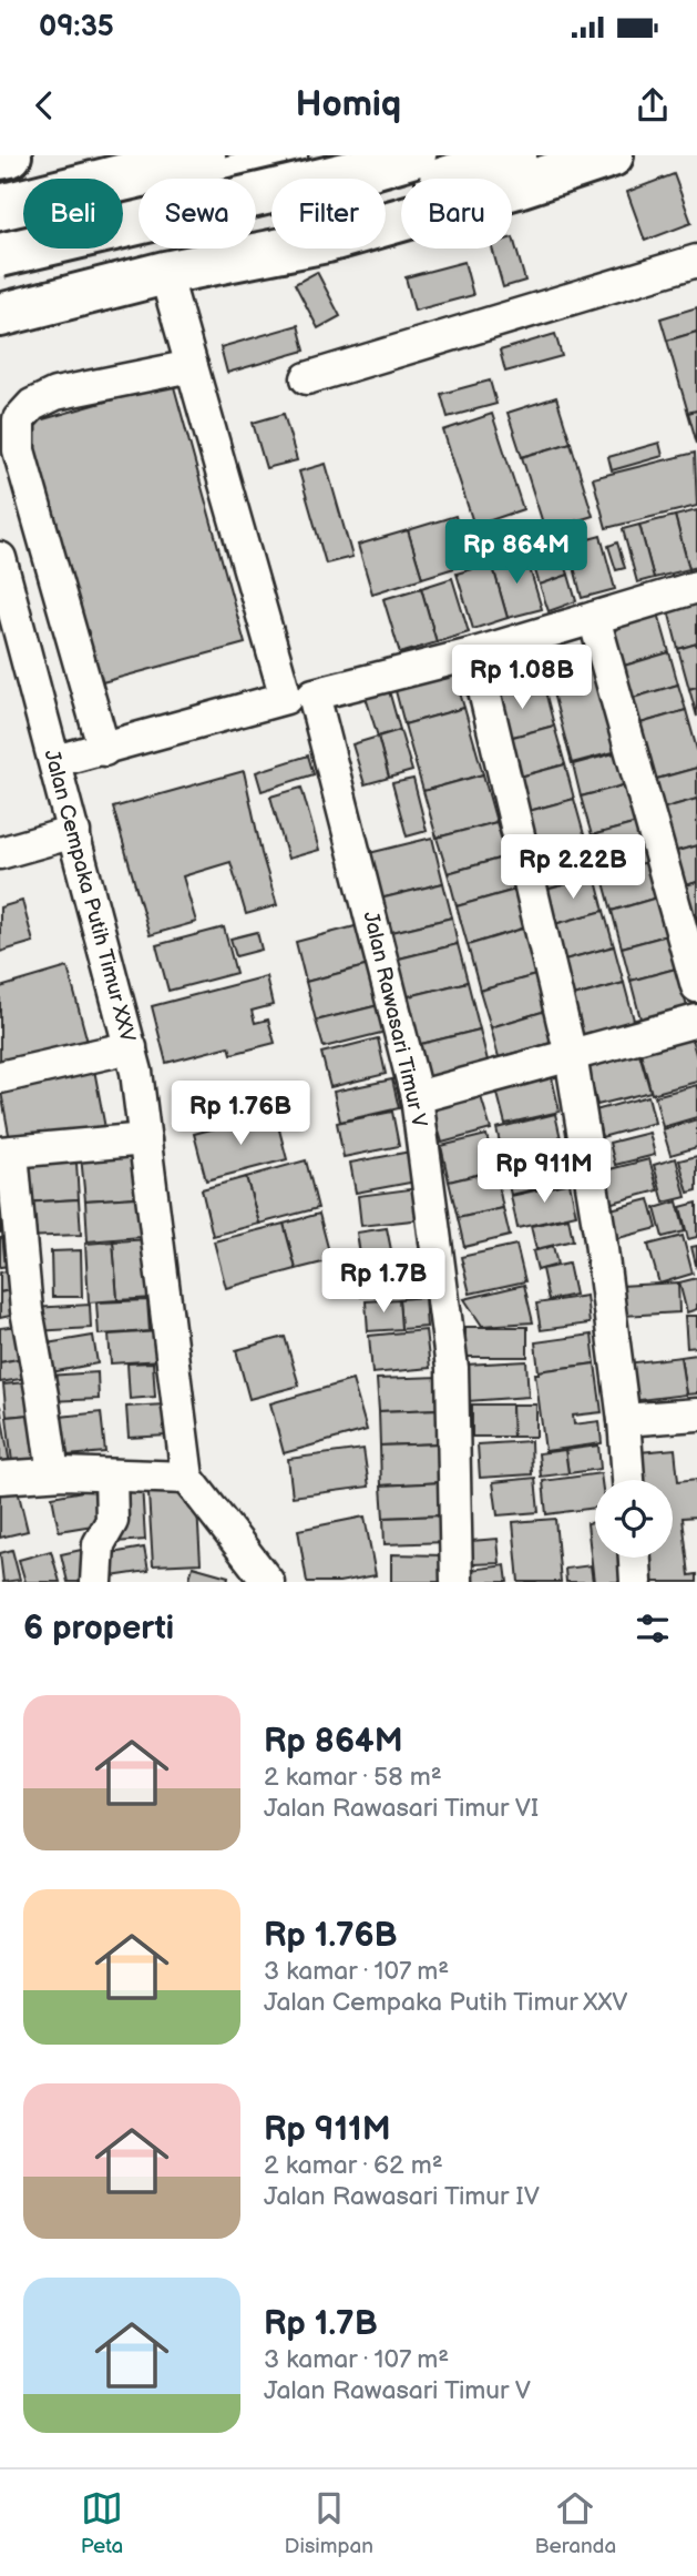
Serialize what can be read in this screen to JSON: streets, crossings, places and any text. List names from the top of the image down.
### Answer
{
  "streets": {
    "street": ["Jalan Cempaka Putih Timur XXV", "Jalan Rawasari Timur V"]
  },
  "page": {
    "status": "09:35",
    "header": "Homiq",
    "chip": [
      "Beli",
      "Sewa",
      "Filter",
      "Baru"
    ],
    "price": [
      "Rp 864M",
      "Rp 1.08B",
      "Rp 2.22B",
      "Rp 1.76B",
      "Rp 911M",
      "Rp 1.7B"
    ],
    "heading": "6 properti",
    "list": [
      {
        "name": "Rp 864M",
        "note": "2 kamar · 58 m² · Jalan Rawasari Timur VI"
      },
      {
        "name": "Rp 1.76B",
        "note": "3 kamar · 107 m² · Jalan Cempaka Putih Timur XXV"
      },
      {
        "name": "Rp 911M",
        "note": "2 kamar · 62 m² · Jalan Rawasari Timur IV"
      },
      {
        "name": "Rp 1.7B",
        "note": "3 kamar · 107 m² · Jalan Rawasari Timur V"
      }
    ],
    "tabs": ["Peta", "Disimpan", "Beranda"]
  }
}
